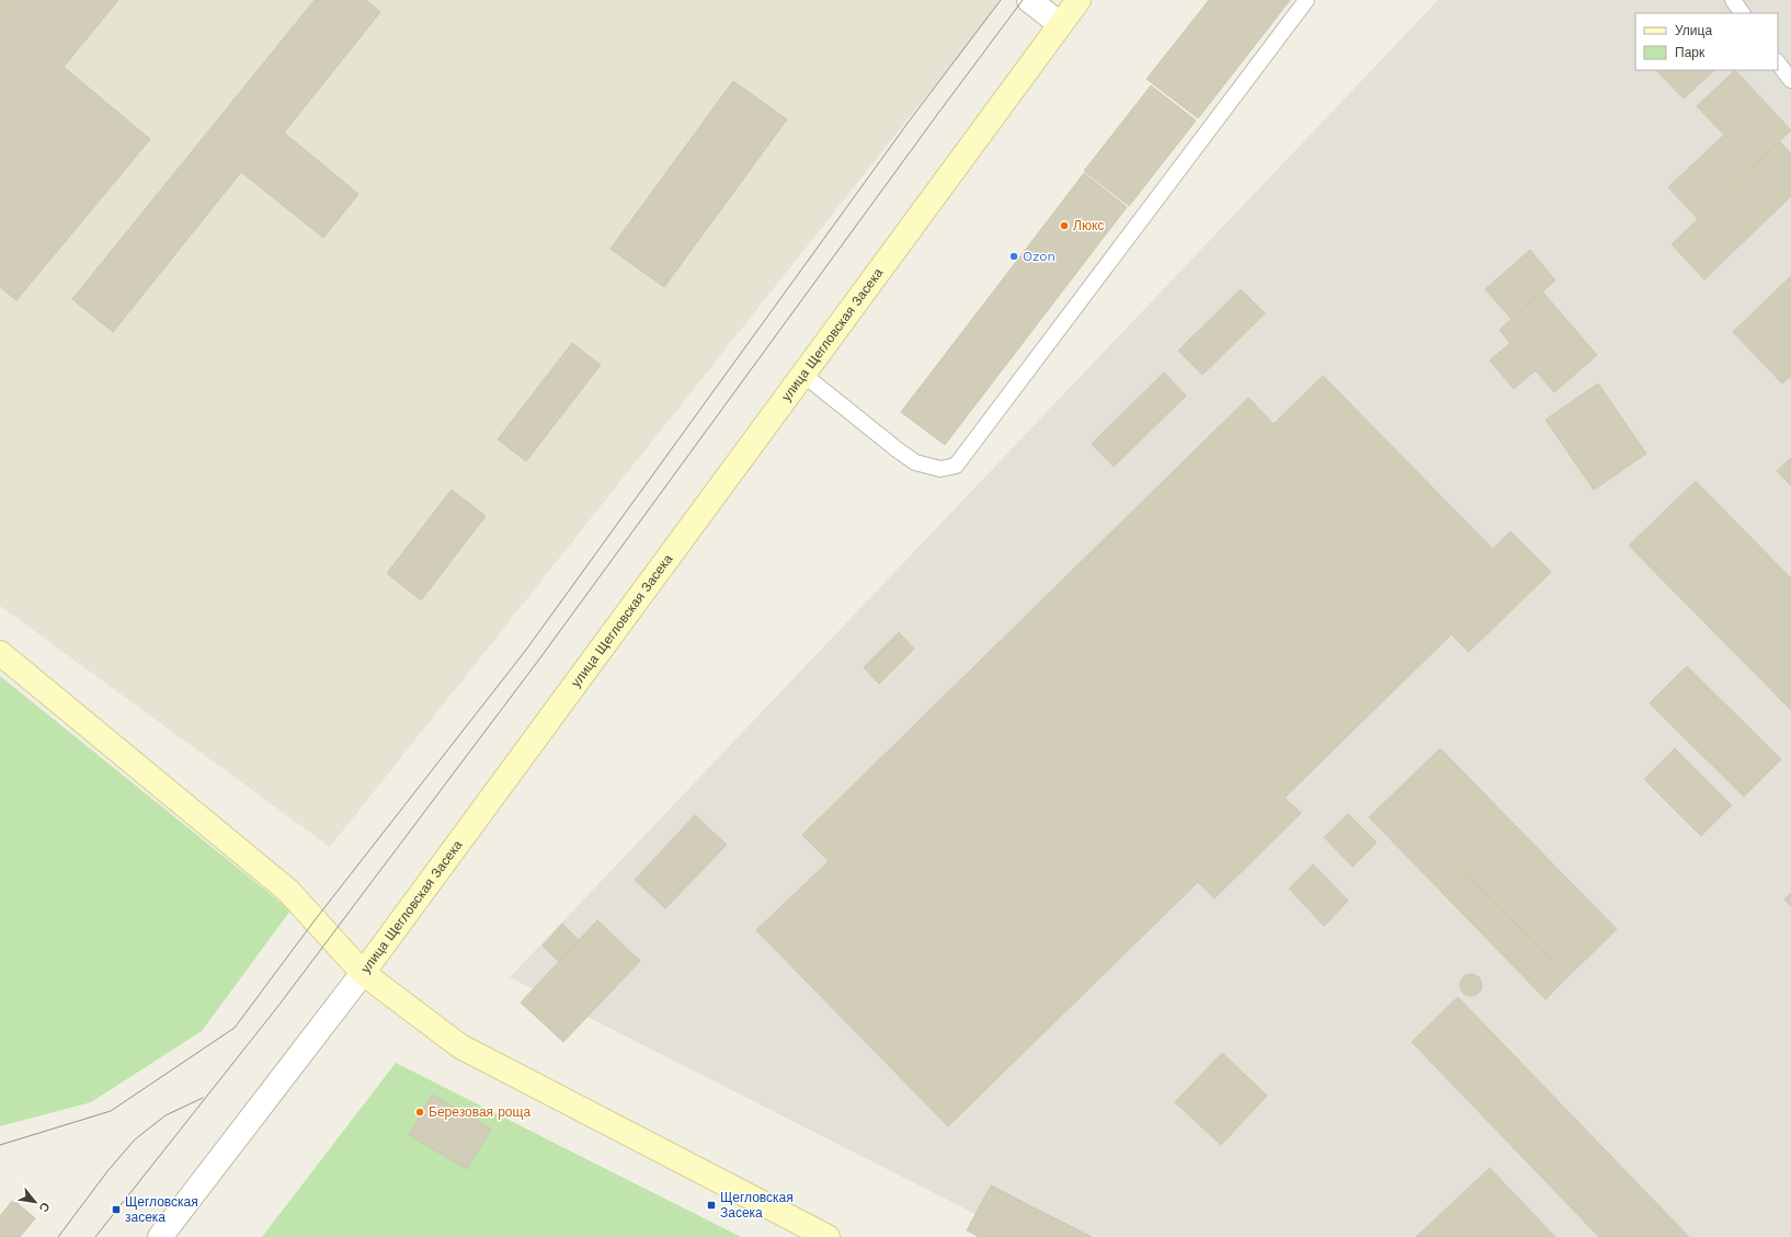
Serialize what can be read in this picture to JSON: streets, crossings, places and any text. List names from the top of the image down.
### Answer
{
  "streets": {
    "street": ["улица Щегловская Засека"]
  },
  "places": {
    "other": ["Люкс", "Ozon", "Березовая роща"],
    "transit": ["Щегловская Засека", "Щегловская засека"]
  },
  "legend": ["Улица", "Парк"],
  "north": "bottom right"
}
